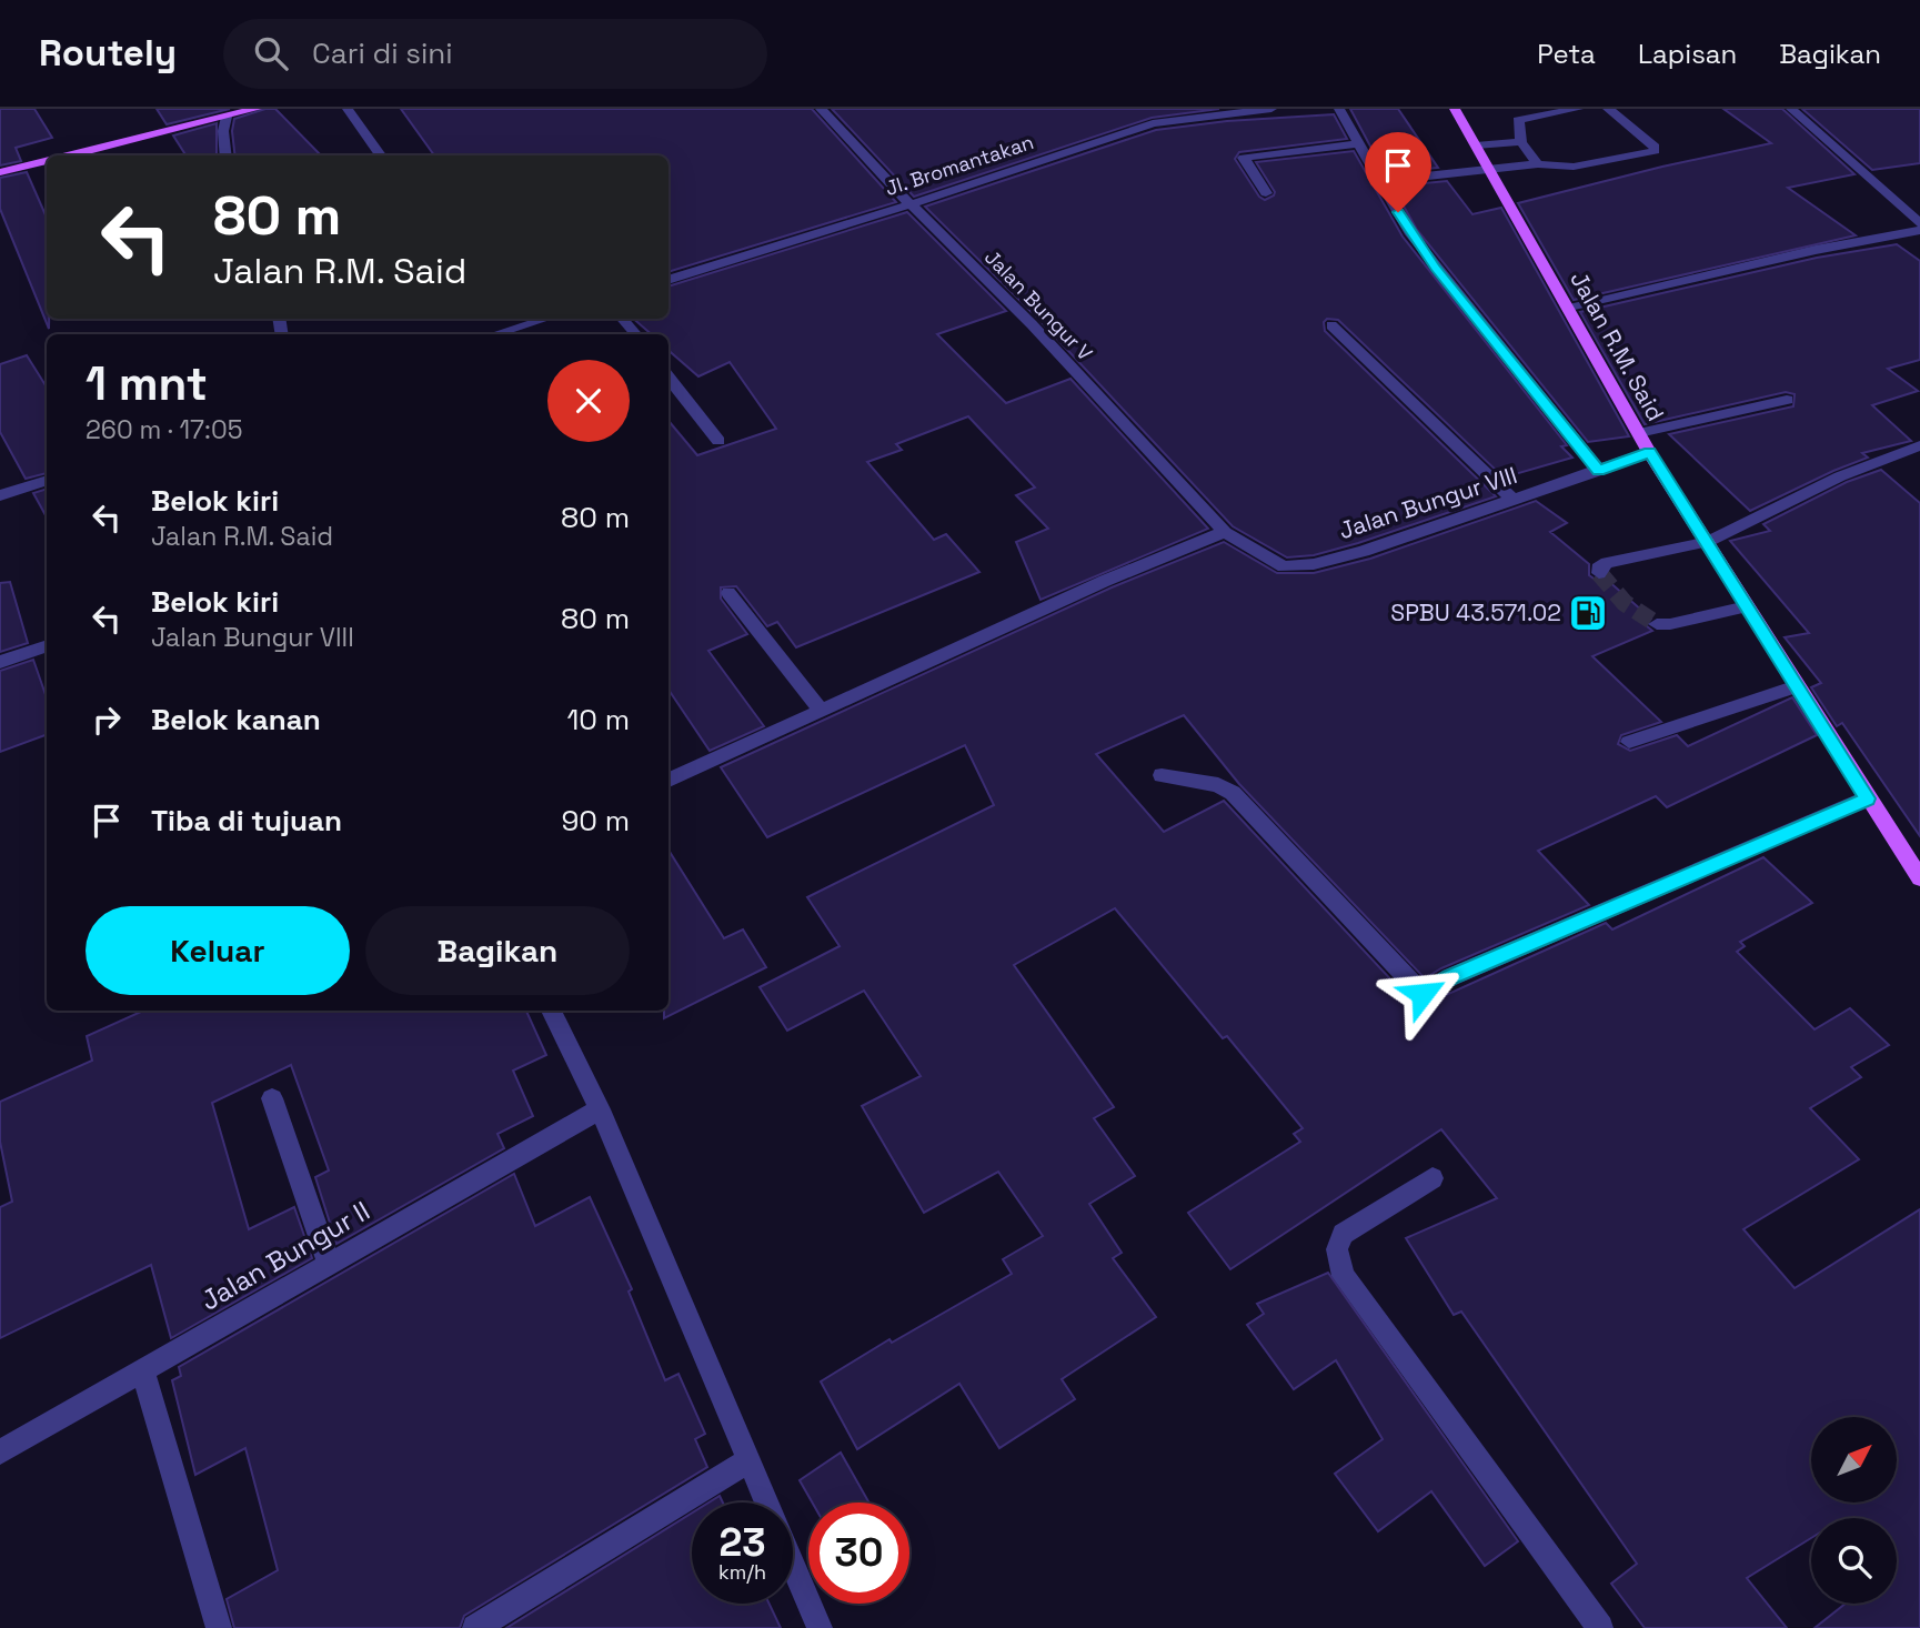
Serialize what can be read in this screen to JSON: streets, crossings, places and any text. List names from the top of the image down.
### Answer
{
  "streets": {
    "main road": ["Jalan R.M. Said"],
    "street": [
      "Jl. Bromantakan",
      "Jalan Bungur V",
      "Jalan Bungur VIII",
      "Jalan Bungur II"
    ]
  },
  "crossings": [
    ["Jl. Bromantakan", "Jalan Bungur V"],
    ["Jalan Bungur V", "Jalan Bungur VIII"],
    ["Jalan R.M. Said", "Jalan Bungur VIII"]
  ],
  "places": {
    "fuel station": ["SPBU 43.571.02"]
  },
  "north": "top right",
  "page": {
    "header": "Routely",
    "search": "Cari di sini",
    "nav": ["Peta", "Lapisan", "Bagikan"],
    "turn": ["80 m", "Jalan R.M. Said"],
    "heading": ["1 mnt", "260 m · 17:05"],
    "list": [
      {
        "name": "Belok kiri",
        "note": "Jalan R.M. Said",
        "value": "80 m"
      },
      {
        "name": "Belok kiri",
        "note": "Jalan Bungur VIII",
        "value": "80 m"
      },
      {
        "name": "Belok kanan",
        "value": "10 m"
      },
      {
        "name": "Tiba di tujuan",
        "value": "90 m"
      }
    ],
    "buttons": ["Keluar", "Bagikan"],
    "speed": "23 km/h",
    "limit": "30"
  }
}
